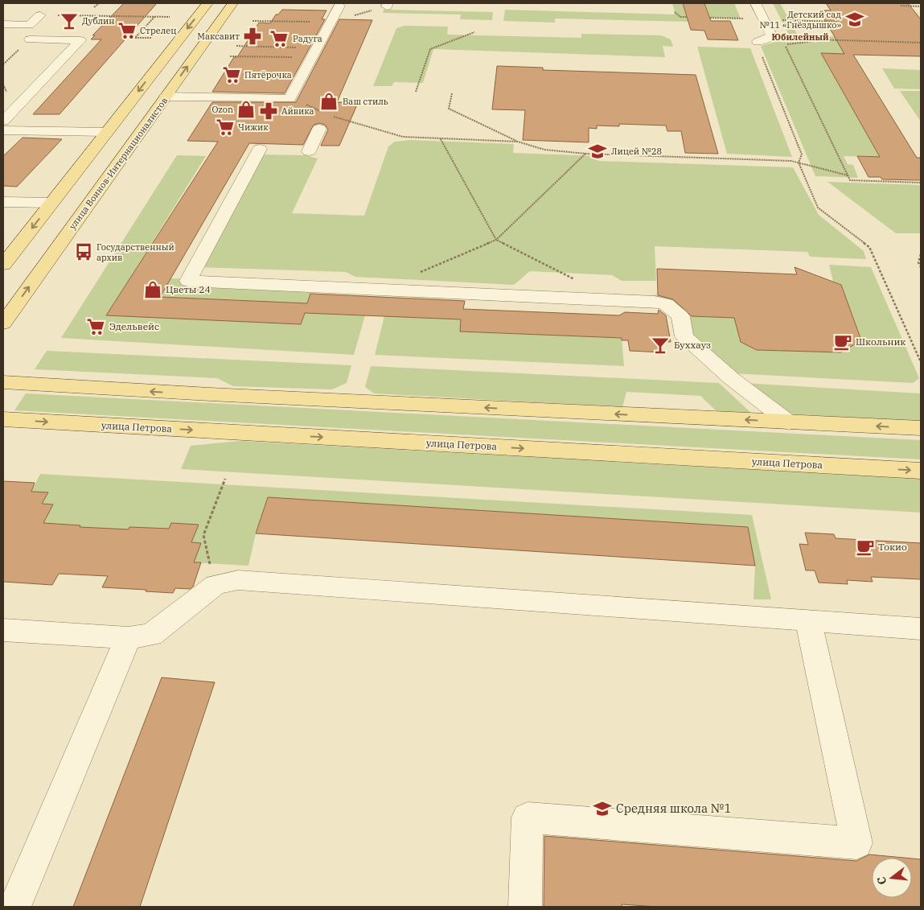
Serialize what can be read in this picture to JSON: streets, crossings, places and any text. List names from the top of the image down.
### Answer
{
  "streets": {
    "main road": ["улица Воинов-Интернационалистов", "улица Петрова"]
  },
  "districts": ["Юбилейный"],
  "places": {
    "school or university": ["Детский сад №11 «Гнёздышко»", "Лицей №28", "Средняя школа №1"],
    "bar": ["Дублин", "Буххауз"],
    "supermarket": [
      "Стрелец",
      "Радуга",
      "Пятёрочка",
      "Чижик",
      "Эдельвейс"
    ],
    "pharmacy": ["Максавит", "Айвика"],
    "shop": ["Ваш стиль", "Ozon", "Цветы 24"],
    "bus stop": ["Государственный архив"],
    "cafe": ["Школьник", "Токио"]
  },
  "north": "left"
}
